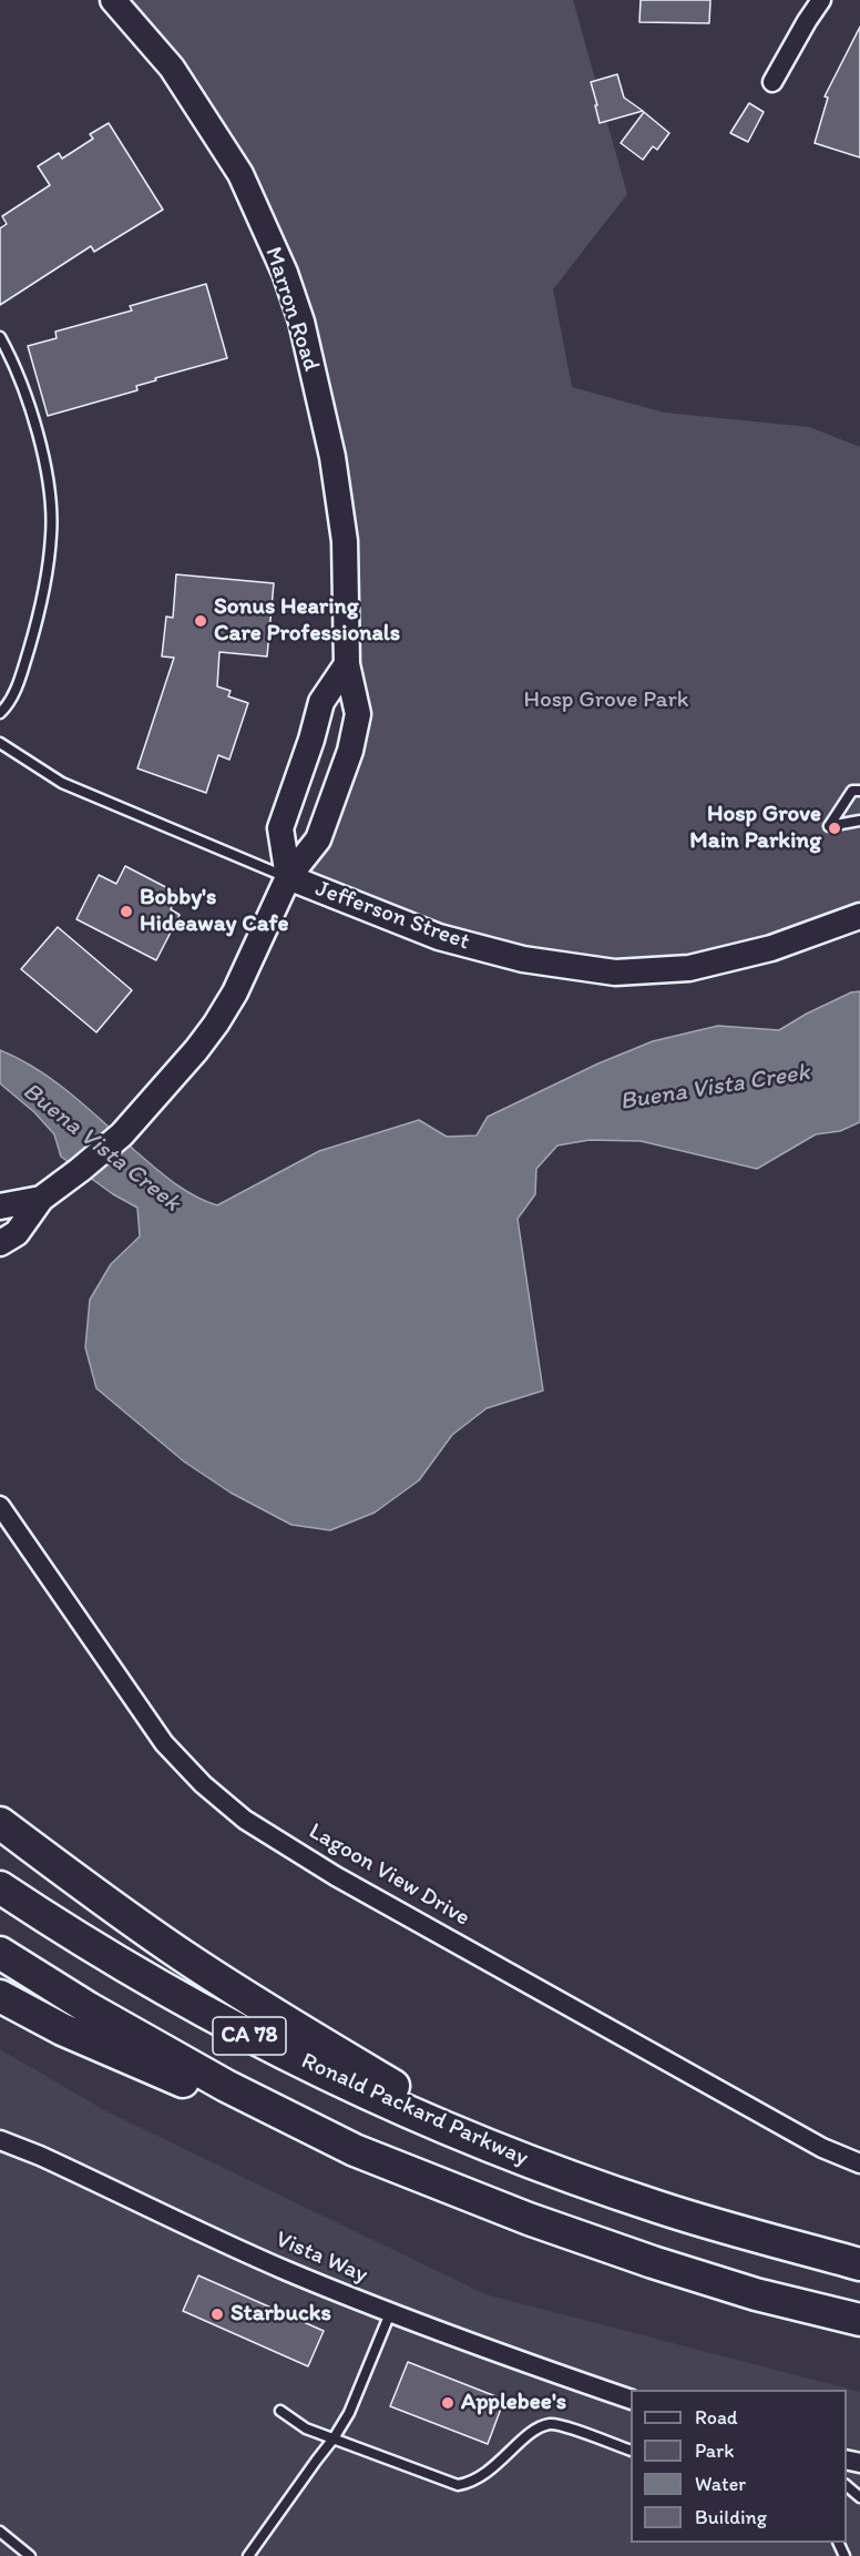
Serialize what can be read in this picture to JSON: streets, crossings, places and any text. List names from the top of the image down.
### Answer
{
  "streets": {
    "highway": ["CA 78", "Ronald Packard Parkway"],
    "main road": ["Marron Road", "Jefferson Street"],
    "street": ["Lagoon View Drive", "Vista Way"]
  },
  "crossings": [
    ["Marron Road", "Jefferson Street"]
  ],
  "water": ["Buena Vista Creek"],
  "parks": ["Hosp Grove Park"],
  "places": [
    "Sonus Hearing Care Professionals",
    "Hosp Grove Main Parking",
    "Bobby's Hideaway Cafe",
    "Starbucks",
    "Applebee's"
  ],
  "legend": [
    "Road",
    "Park",
    "Water",
    "Building"
  ]
}
